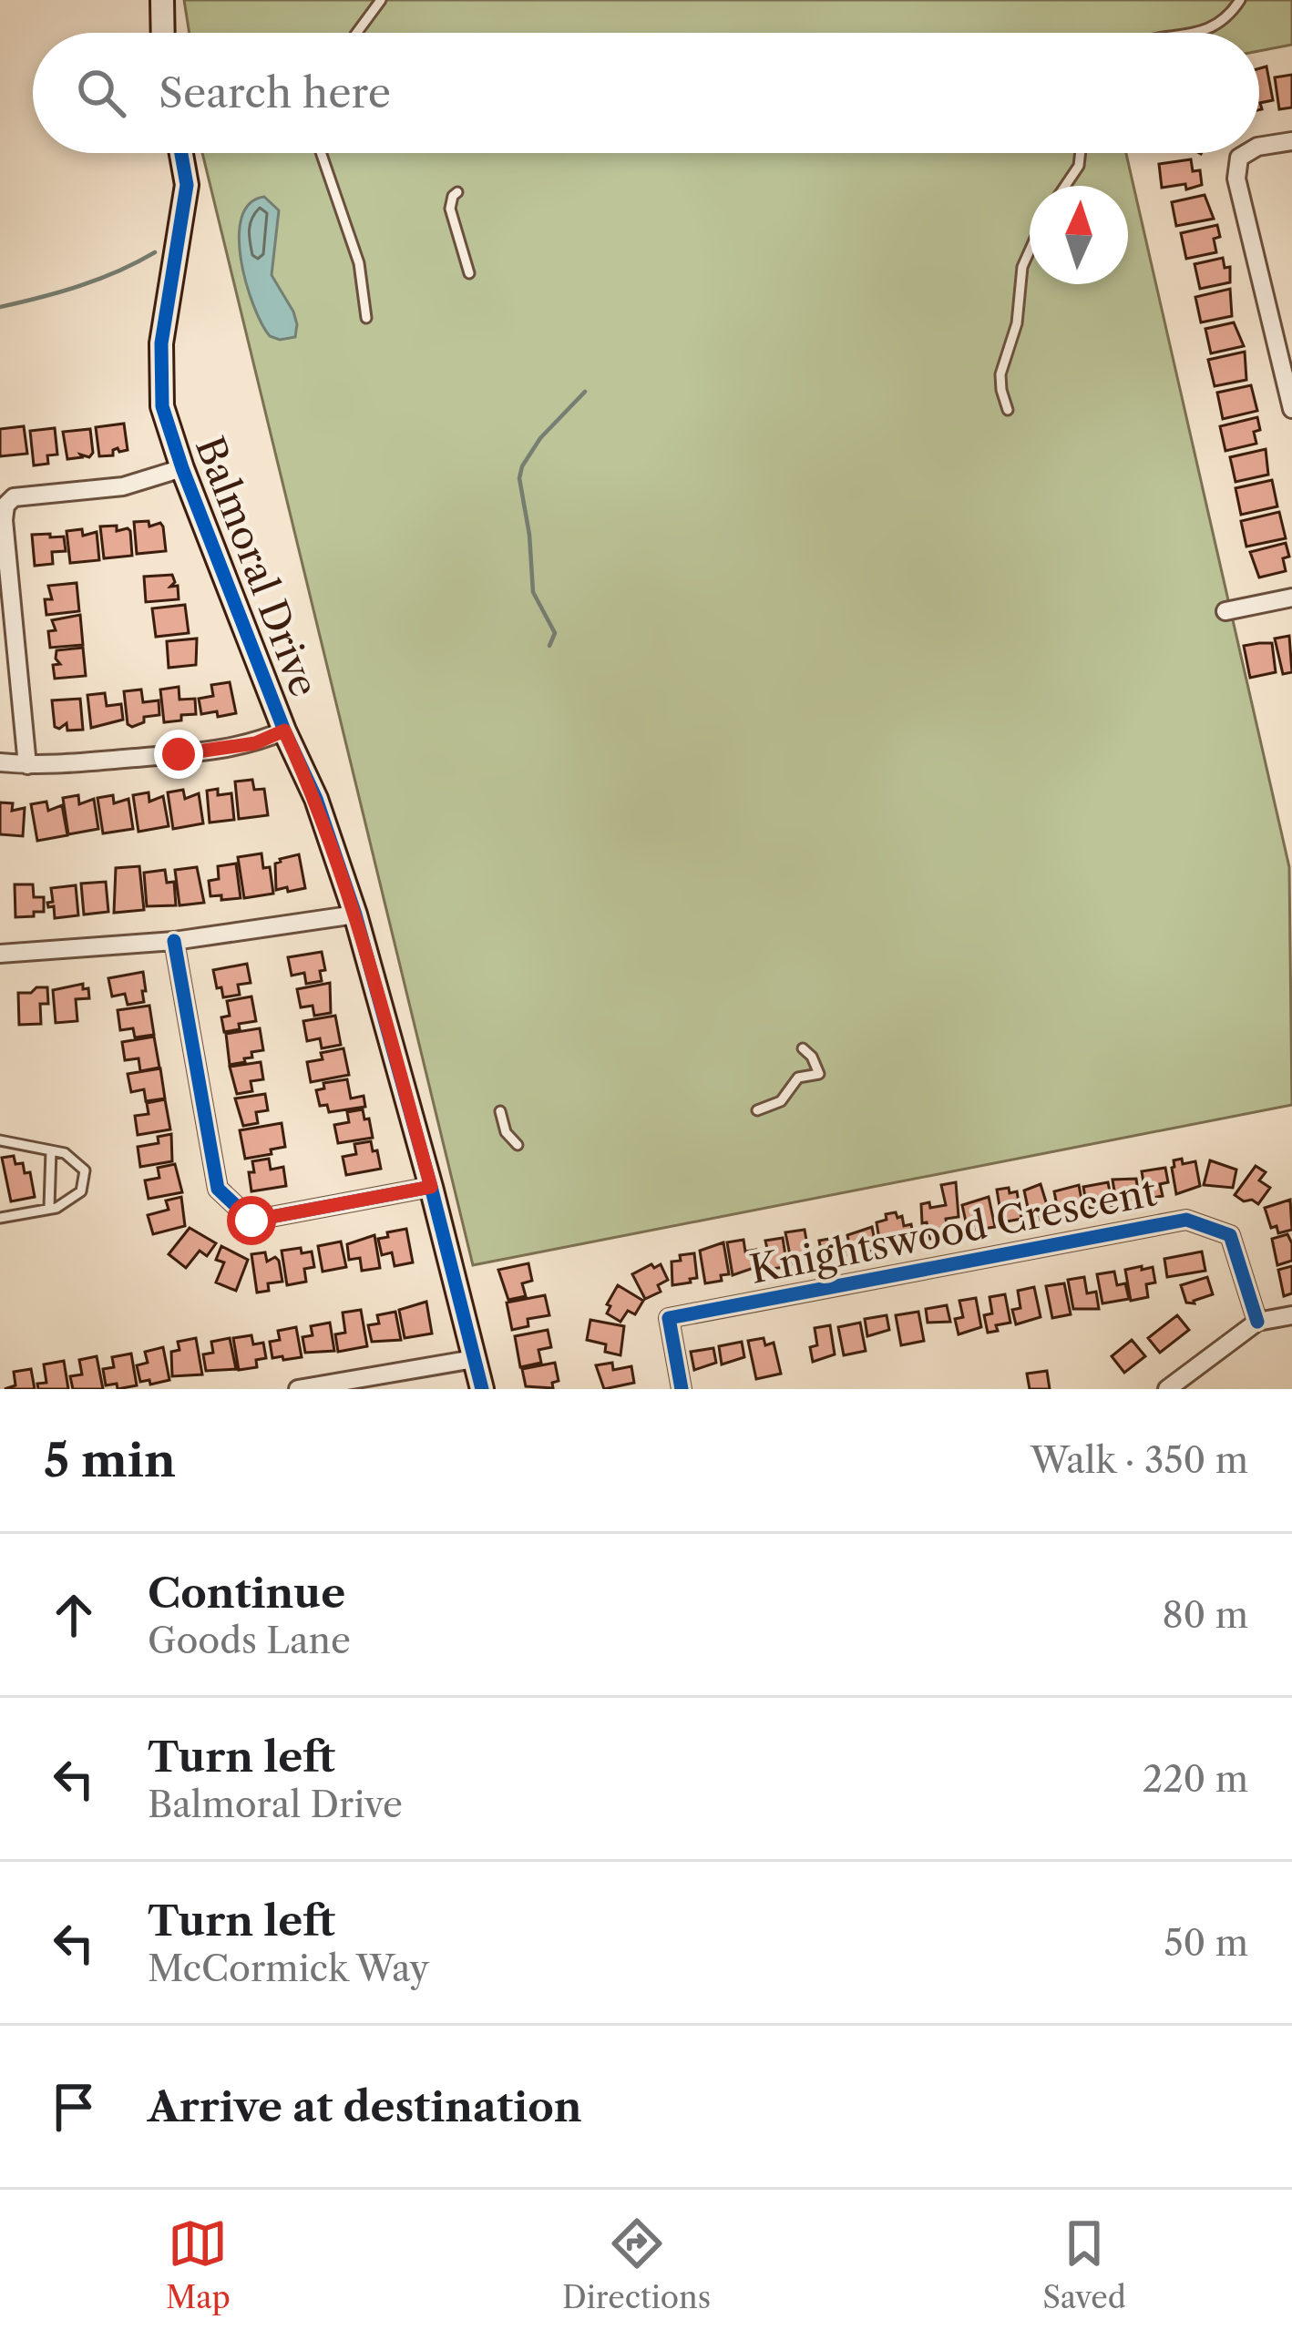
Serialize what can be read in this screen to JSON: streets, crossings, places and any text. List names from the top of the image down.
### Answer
{
  "streets": {
    "street": ["Balmoral Drive", "Knightswood Crescent"]
  },
  "north": "top",
  "page": {
    "search": "Search here",
    "heading": ["5 min", "Walk · 350 m"],
    "list": [
      ["Continue", "Goods Lane", "80 m"],
      ["Turn left", "Balmoral Drive", "220 m"],
      ["Turn left", "McCormick Way", "50 m"],
      "Arrive at destination"
    ],
    "nav": ["Map", "Directions", "Saved"]
  }
}
